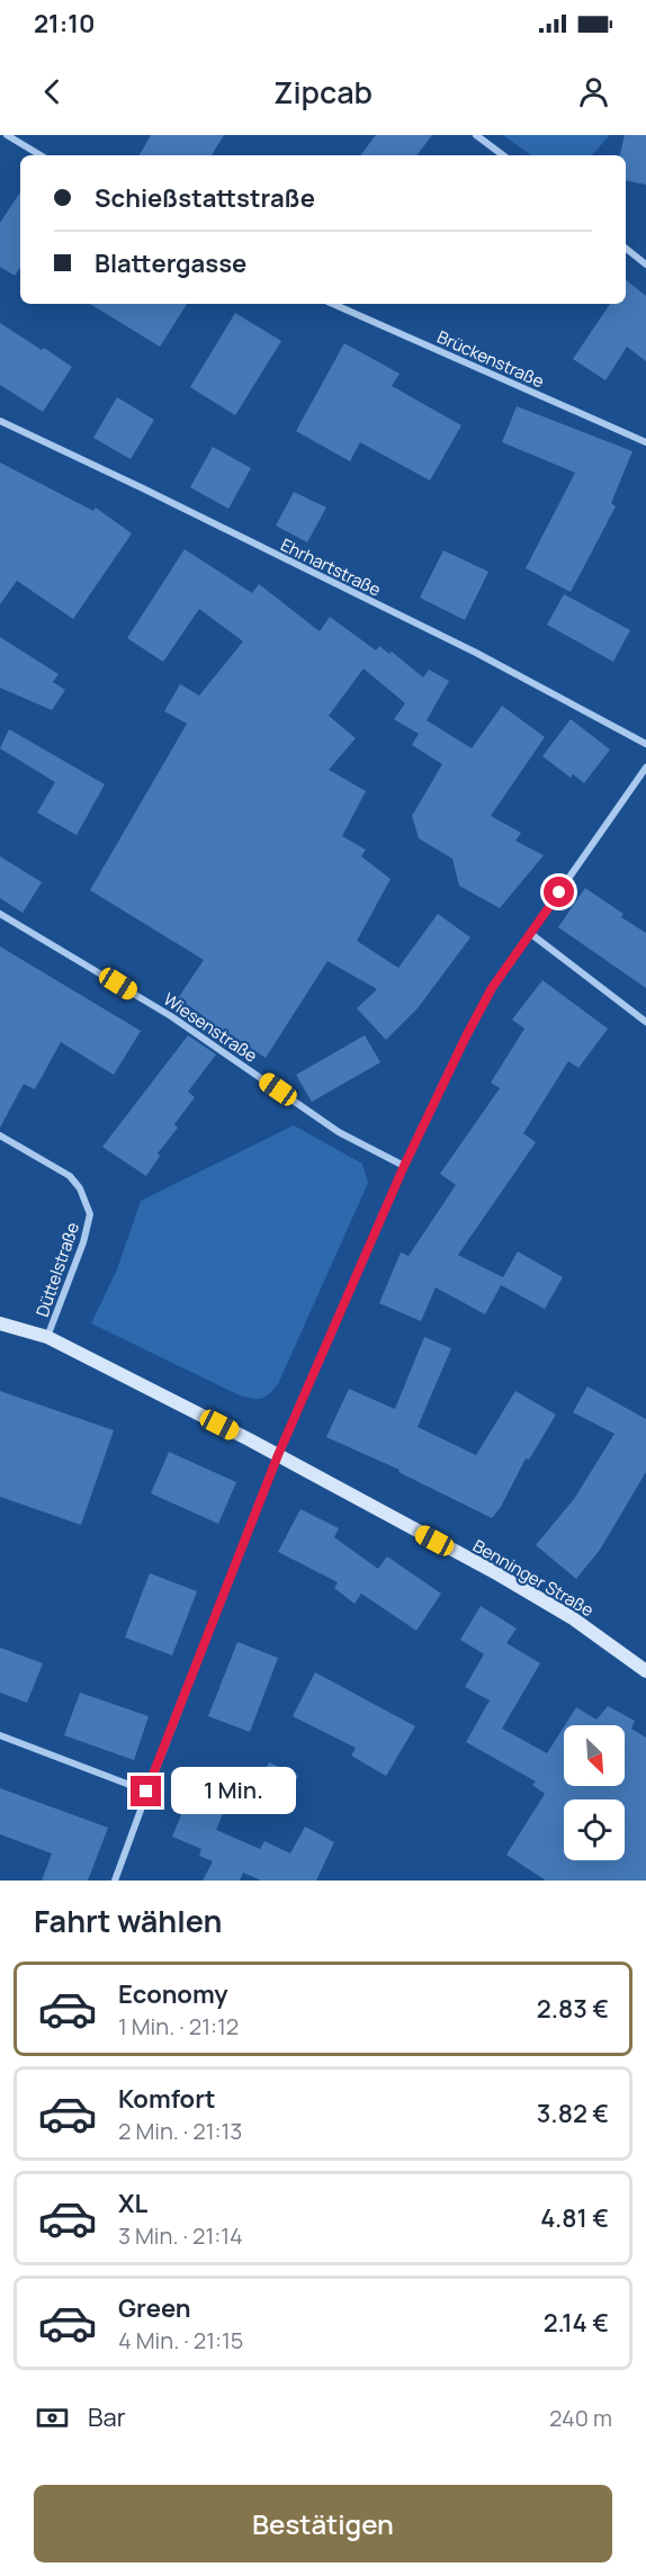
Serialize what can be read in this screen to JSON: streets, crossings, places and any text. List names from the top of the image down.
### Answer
{
  "streets": {
    "street": [
      "Brückenstraße",
      "Ehrhartstraße",
      "Wiesenstraße",
      "Düttelstraße",
      "Benninger Straße"
    ]
  },
  "crossings": [
    ["Düttelstraße", "Benninger Straße"]
  ],
  "north": "bottom right",
  "page": {
    "status": "21:10",
    "header": "Zipcab",
    "banner": ["Schießstattstraße", "Blattergasse"],
    "bubble": "1 Min.",
    "heading": "Fahrt wählen",
    "list": [
      {
        "name": "Economy",
        "note": "1 Min. · 21:12",
        "value": "2.83 €"
      },
      {
        "name": "Komfort",
        "note": "2 Min. · 21:13",
        "value": "3.82 €"
      },
      {
        "name": "XL",
        "note": "3 Min. · 21:14",
        "value": "4.81 €"
      },
      {
        "name": "Green",
        "note": "4 Min. · 21:15",
        "value": "2.14 €"
      }
    ],
    "pay": ["Bar", "240 m"],
    "buttons": "Bestätigen"
  }
}
